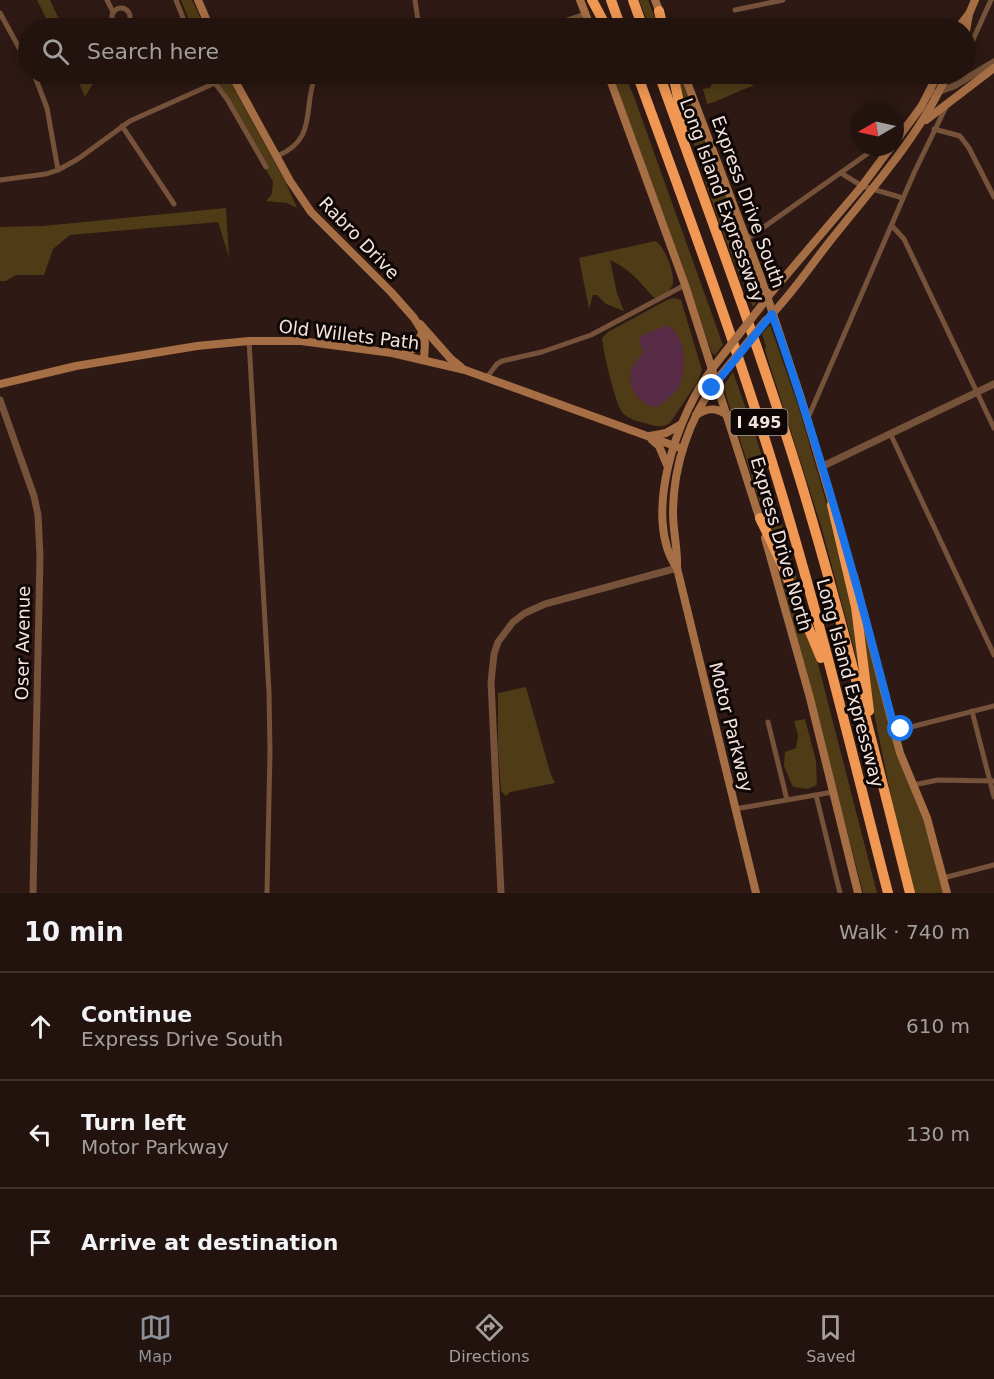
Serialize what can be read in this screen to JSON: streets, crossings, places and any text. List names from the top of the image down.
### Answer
{
  "streets": {
    "highway": ["Long Island Expressway", "I 495"],
    "main road": [
      "Express Drive South",
      "Rabro Drive",
      "Old Willets Path",
      "Express Drive North",
      "Motor Parkway"
    ],
    "street": ["Oser Avenue"]
  },
  "crossings": [
    ["Express Drive South", "Motor Parkway"],
    ["Rabro Drive", "Old Willets Path"],
    ["Old Willets Path", "Motor Parkway"],
    ["Express Drive North", "Motor Parkway"]
  ],
  "north": "left",
  "page": {
    "search": "Search here",
    "heading": ["10 min", "Walk · 740 m"],
    "list": [
      ["Continue", "Express Drive South", "610 m"],
      ["Turn left", "Motor Parkway", "130 m"],
      "Arrive at destination"
    ],
    "nav": ["Map", "Directions", "Saved"]
  }
}
